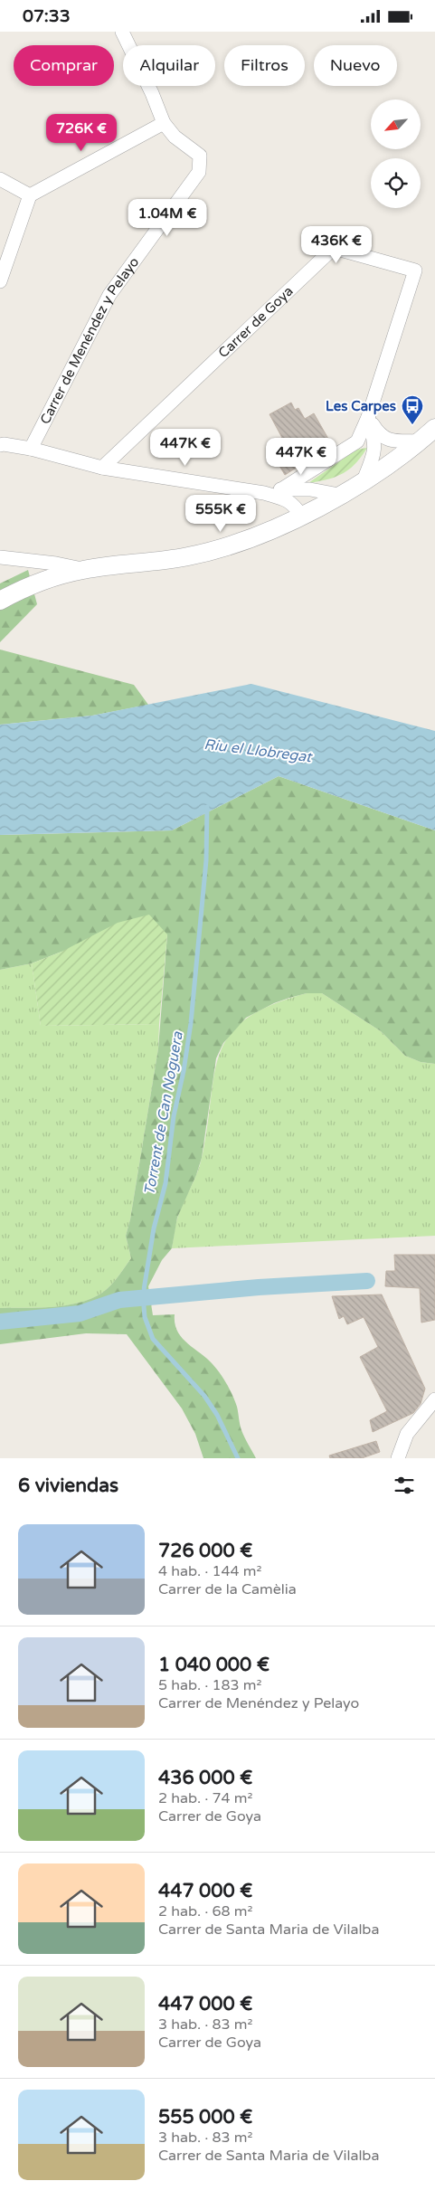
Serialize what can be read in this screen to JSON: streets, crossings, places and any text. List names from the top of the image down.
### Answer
{
  "streets": {
    "street": ["Carrer de Goya", "Carrer de Menéndez y Pelayo"]
  },
  "water": ["Riu el Llobregat", "Torrent de Can Noguera"],
  "places": {
    "bus stop": ["Les Carpes"]
  },
  "north": "bottom left",
  "page": {
    "status": "07:33",
    "chip": [
      "Comprar",
      "Alquilar",
      "Filtros",
      "Nuevo"
    ],
    "price": [
      "726K €",
      "1.04M €",
      "436K €",
      "447K €",
      "447K €",
      "555K €"
    ],
    "heading": "6 viviendas",
    "list": [
      {
        "name": "726 000 €",
        "note": "4 hab. · 144 m² · Carrer de la Camèlia"
      },
      {
        "name": "1 040 000 €",
        "note": "5 hab. · 183 m² · Carrer de Menéndez y Pelayo"
      },
      {
        "name": "436 000 €",
        "note": "2 hab. · 74 m² · Carrer de Goya"
      },
      {
        "name": "447 000 €",
        "note": "2 hab. · 68 m² · Carrer de Santa Maria de Vilalba"
      },
      {
        "name": "447 000 €",
        "note": "3 hab. · 83 m² · Carrer de Goya"
      },
      {
        "name": "555 000 €",
        "note": "3 hab. · 83 m² · Carrer de Santa Maria de Vilalba"
      }
    ]
  }
}
